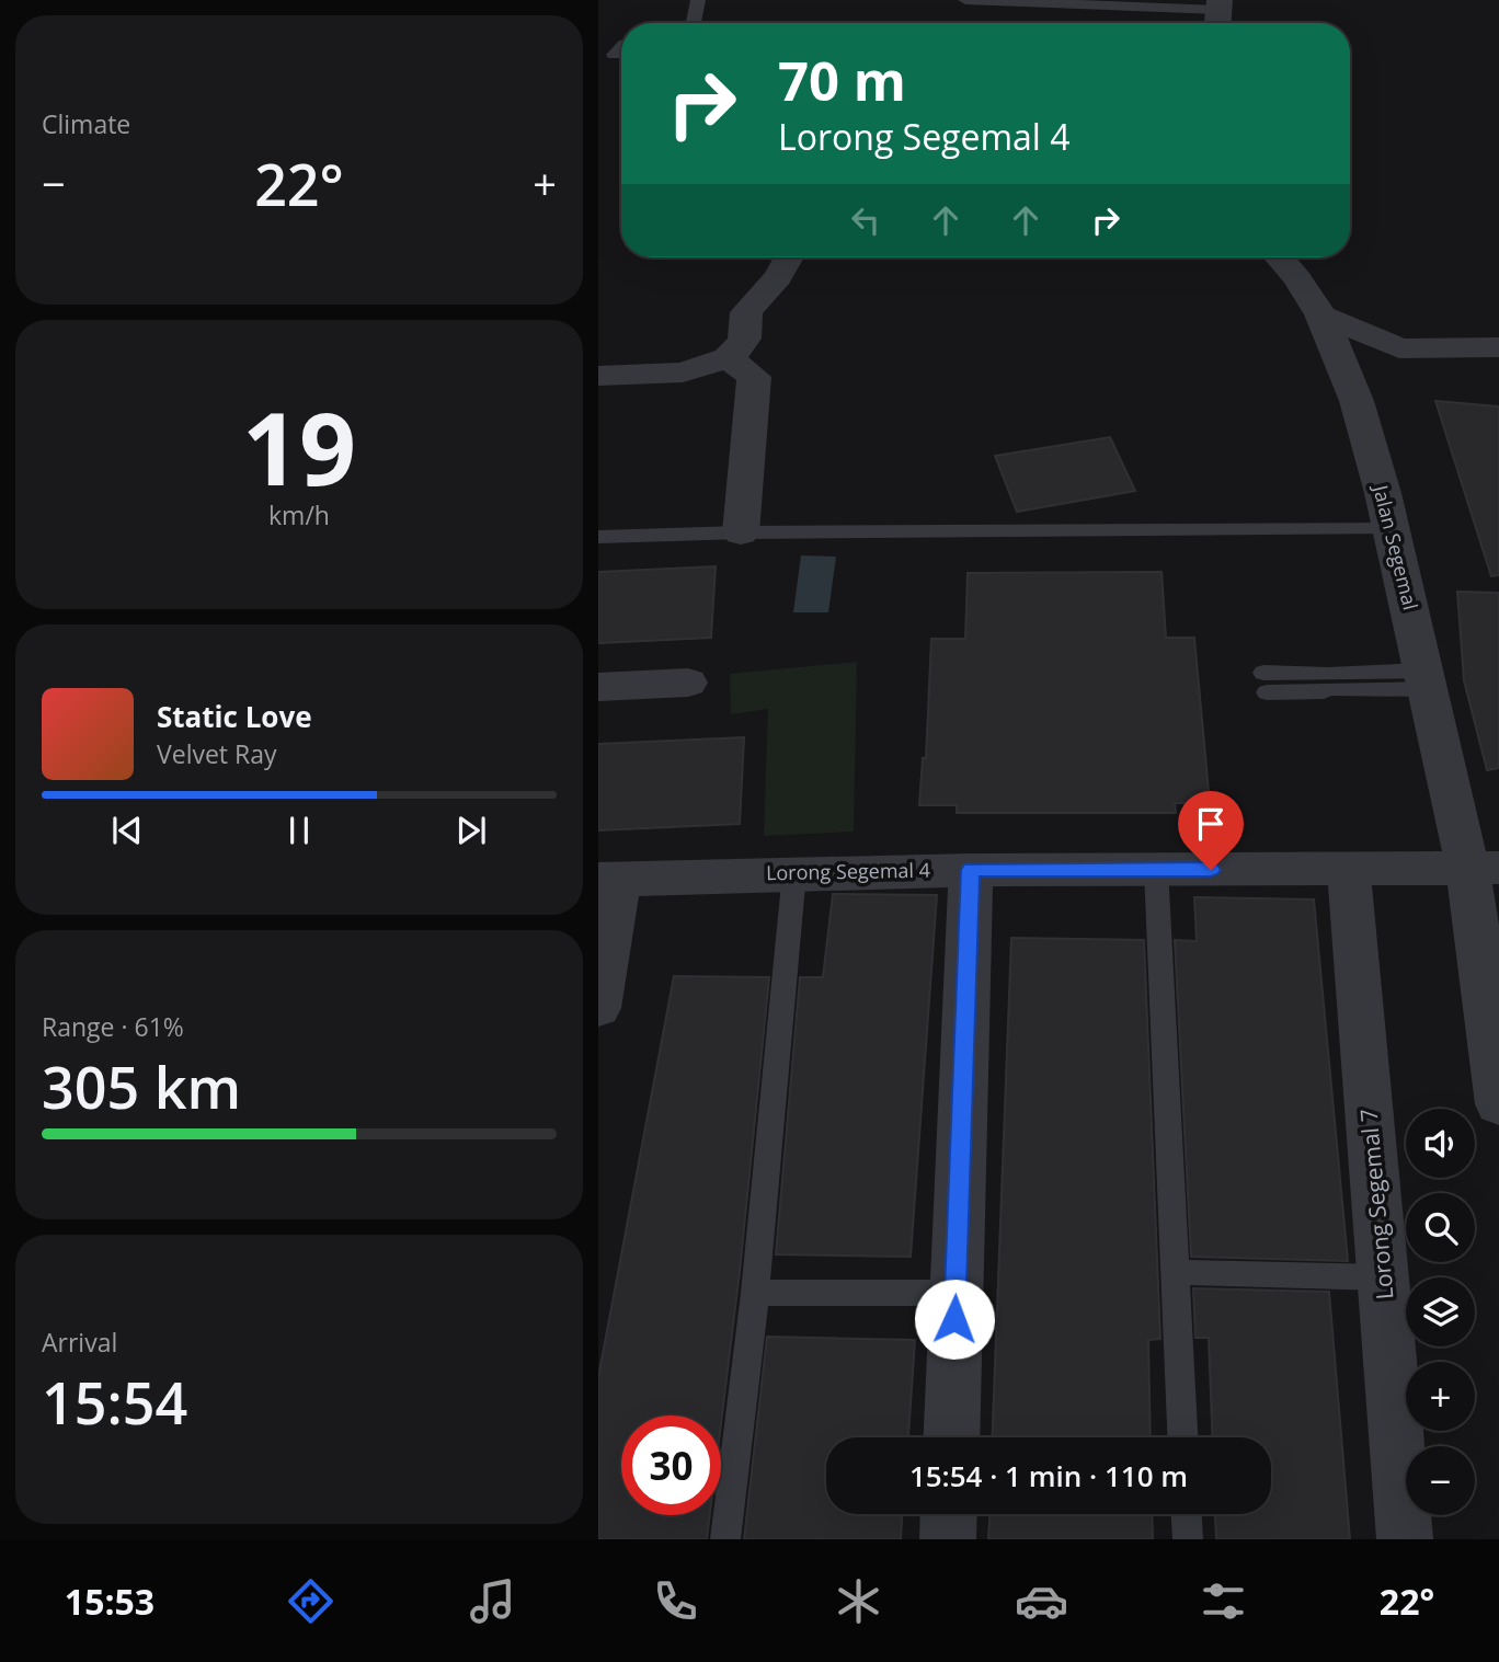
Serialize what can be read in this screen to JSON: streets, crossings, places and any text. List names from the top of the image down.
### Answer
{
  "streets": {
    "street": ["Jalan Segemal", "Lorong Segemal 4", "Lorong Segemal 7"]
  },
  "crossings": [
    ["Jalan Segemal", "Lorong Segemal 4"],
    ["Lorong Segemal 4", "Lorong Segemal 7"]
  ],
  "page": {
    "tile": [
      "Climate",
      ["19", "km/h"],
      ["Range · 61%", "305 km"],
      ["Arrival", "15:54"]
    ],
    "turn": ["70 m", "Lorong Segemal 4"],
    "heat": ["−", "22°", "+"],
    "song": ["Static Love", "Velvet Ray"],
    "map_buttons": ["+", "−"],
    "limit": "30",
    "trip": "15:54 · 1 min · 110 m",
    "tabs": ["15:53", "22°"]
  }
}
